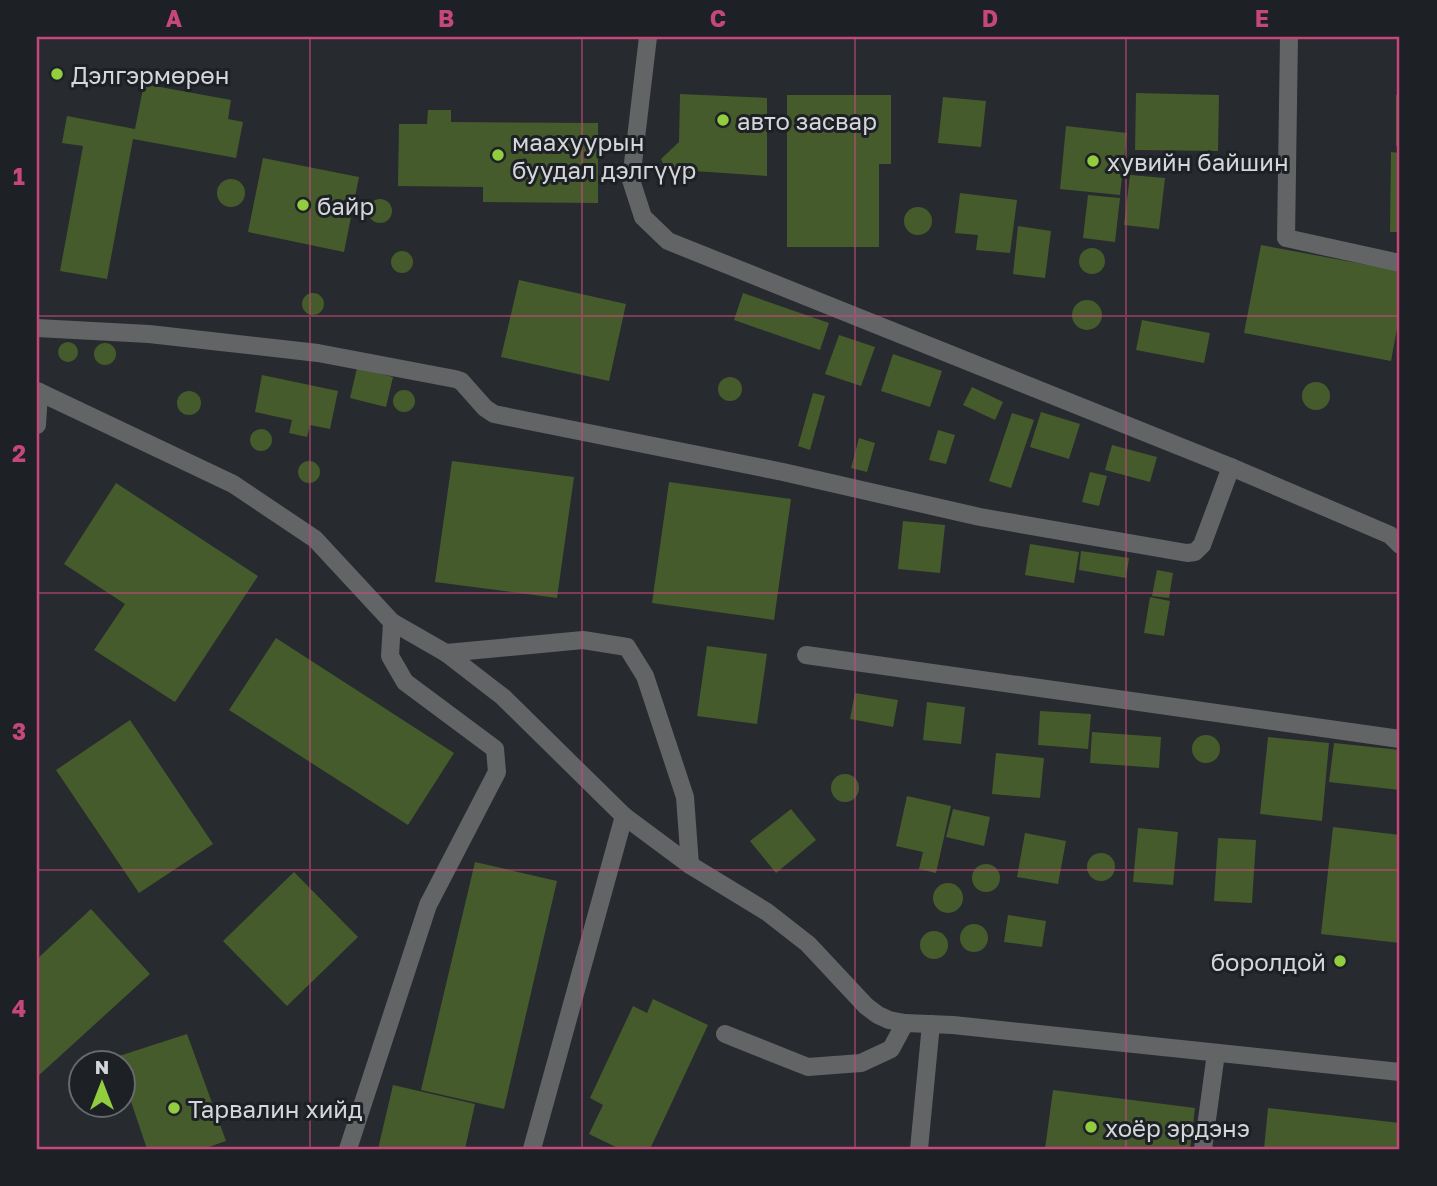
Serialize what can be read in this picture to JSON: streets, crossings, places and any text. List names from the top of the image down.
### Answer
{
  "places": [
    "Дэлгэрмөрөн",
    "авто засвар",
    "маахуурын буудал дэлгүүр",
    "хувийн байшин",
    "байр",
    "боролдой",
    "Тарвалин хийд",
    "хоёр эрдэнэ"
  ],
  "north": "top",
  "grid": {
    "columns": [
      "A",
      "B",
      "C",
      "D",
      "E"
    ],
    "rows": [
      "1",
      "2",
      "3",
      "4"
    ]
  }
}
